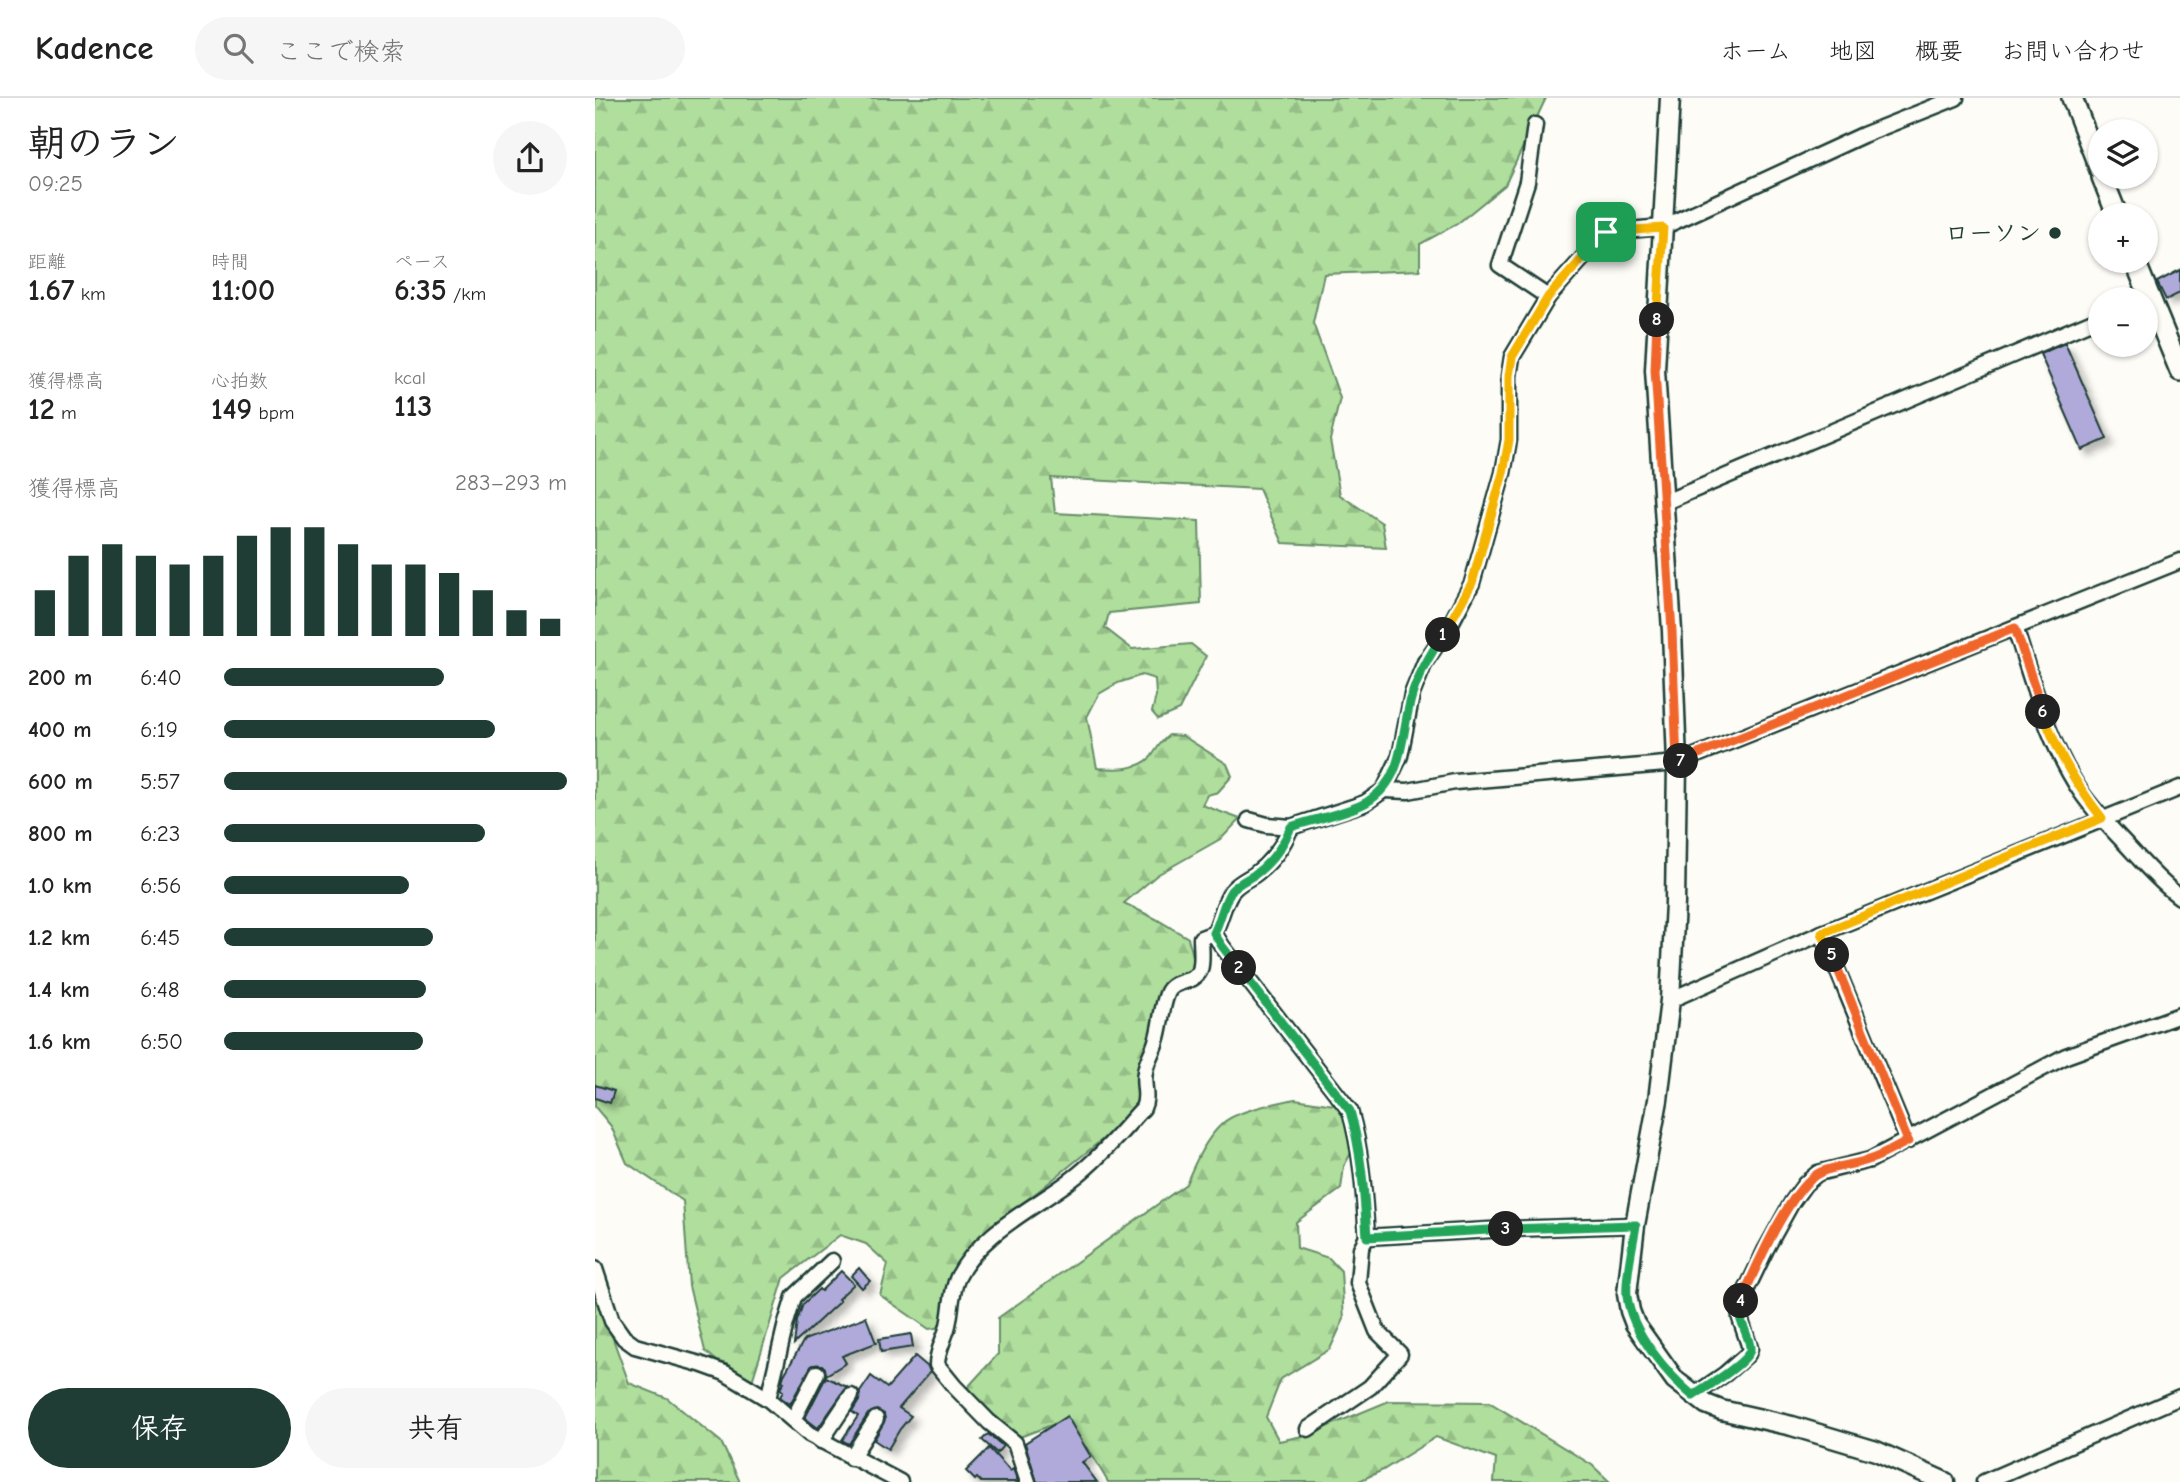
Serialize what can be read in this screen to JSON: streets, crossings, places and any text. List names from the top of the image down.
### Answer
{
  "places": ["ローソン"],
  "page": {
    "header": "Kadence",
    "search": "ここで検索",
    "nav": [
      "ホーム",
      "地図",
      "概要",
      "お問い合わせ"
    ],
    "heading": ["朝のラン", "09:25"],
    "map_buttons": ["+", "−"],
    "stats": [
      ["距離", "1.67 km"],
      ["時間", "11:00"],
      ["ペース", "6:35 /km"],
      ["獲得標高", "12 m"],
      ["心拍数", "149 bpm"],
      ["kcal", "113"]
    ],
    "pins": [
      "8",
      "1",
      "6",
      "7",
      "5",
      "2",
      "3",
      "4"
    ],
    "chart": ["獲得標高", "283–293 m"],
    "list": [
      {
        "name": "200 m",
        "note": "6:40"
      },
      {
        "name": "400 m",
        "note": "6:19"
      },
      {
        "name": "600 m",
        "note": "5:57"
      },
      {
        "name": "800 m",
        "note": "6:23"
      },
      {
        "name": "1.0 km",
        "note": "6:56"
      },
      {
        "name": "1.2 km",
        "note": "6:45"
      },
      {
        "name": "1.4 km",
        "note": "6:48"
      },
      {
        "name": "1.6 km",
        "note": "6:50"
      }
    ],
    "buttons": ["保存", "共有"]
  }
}
